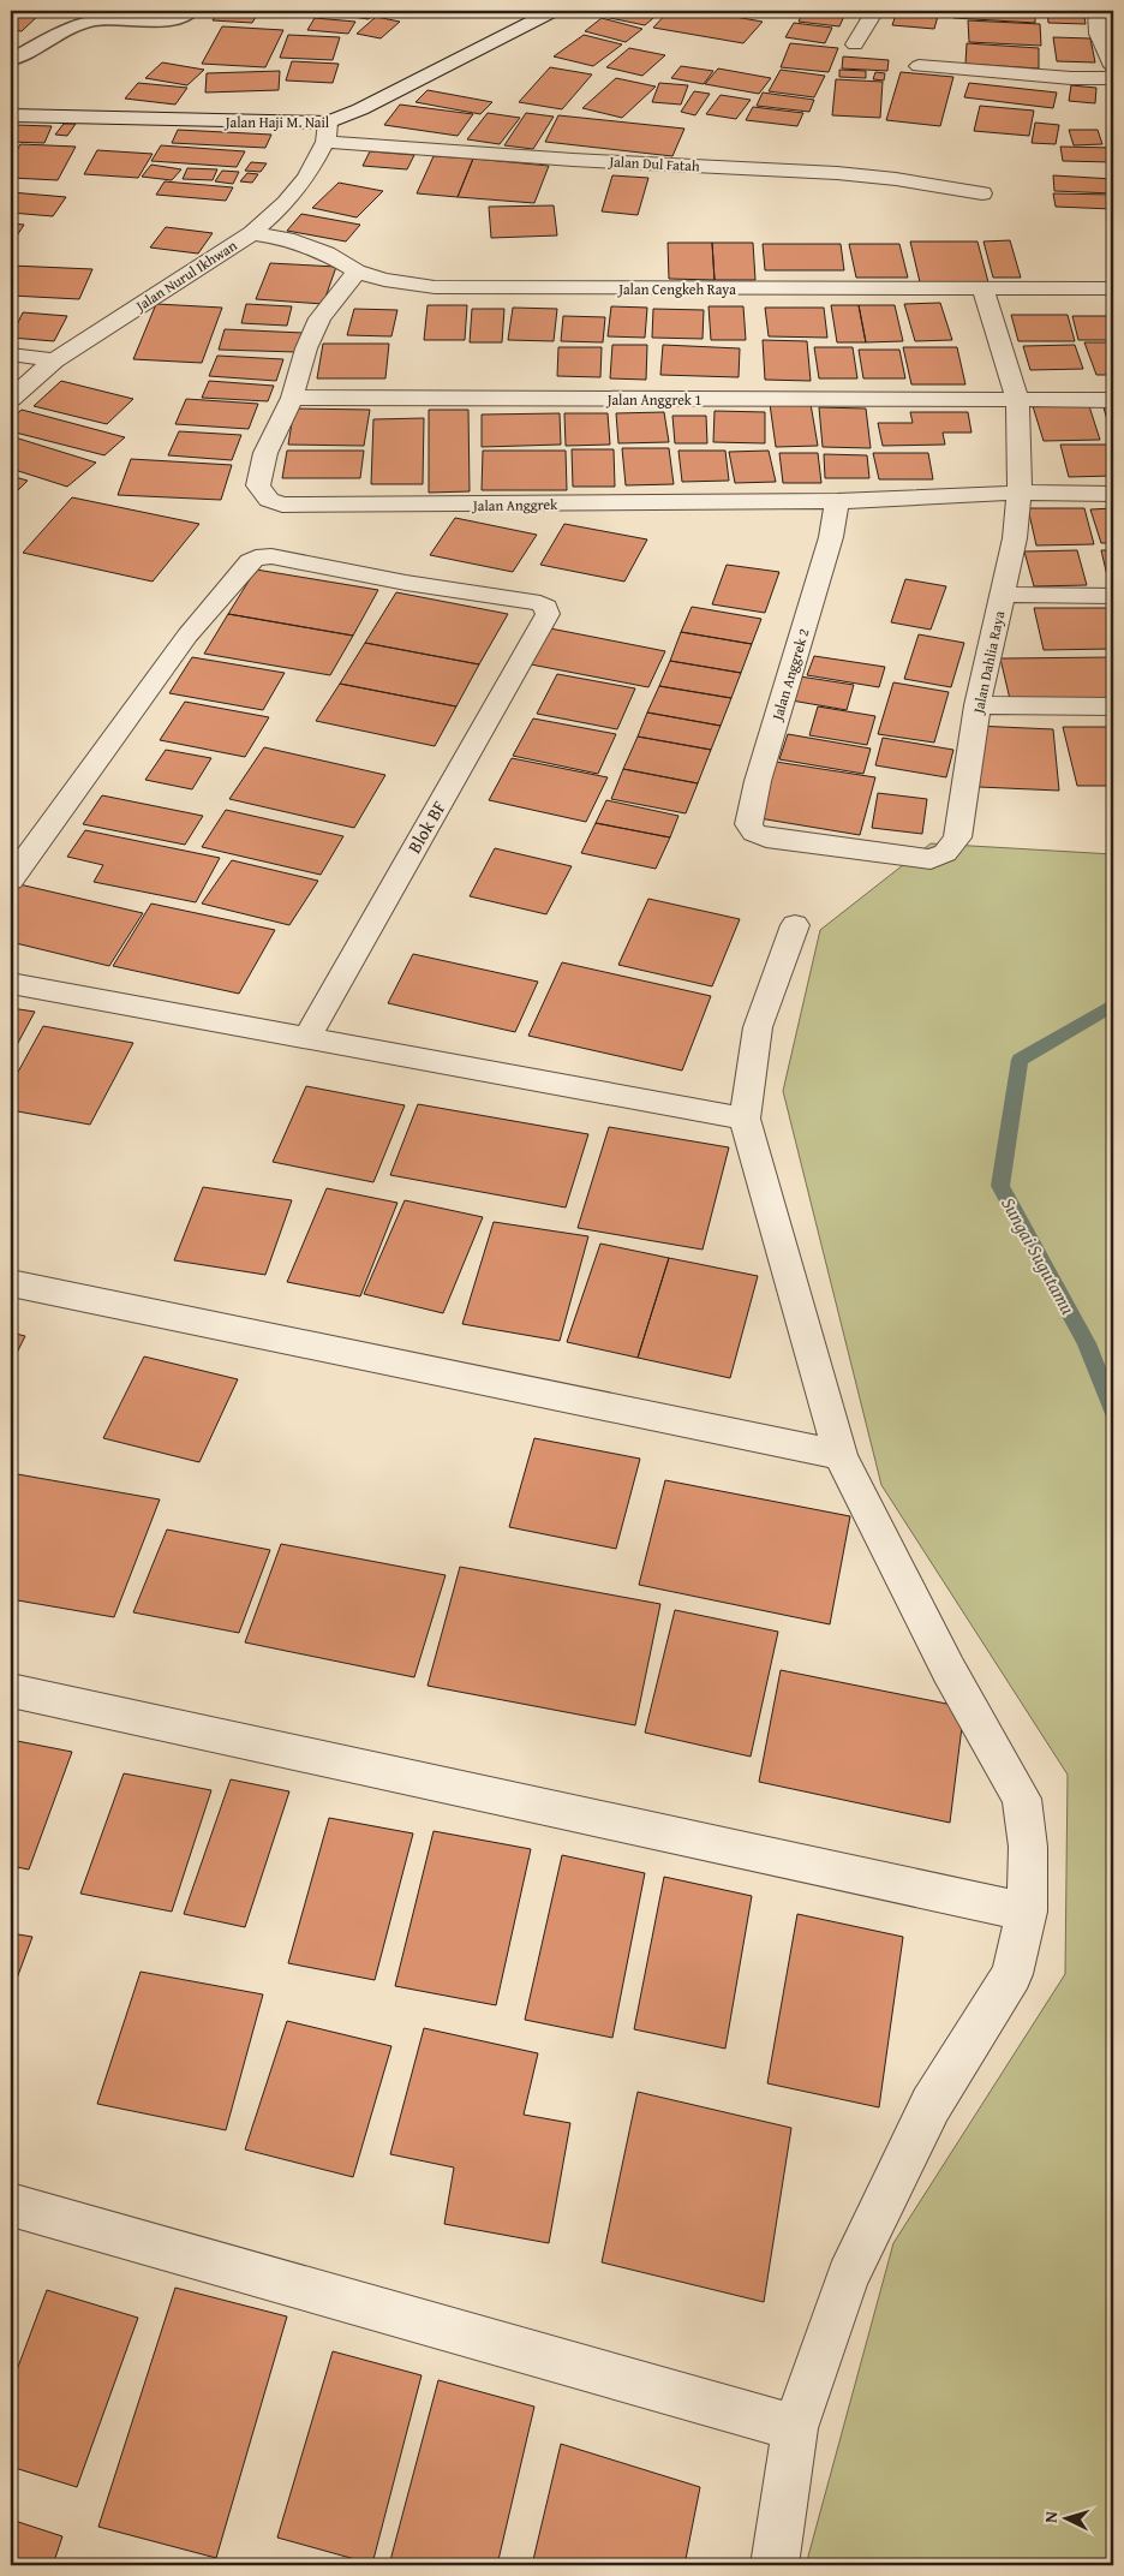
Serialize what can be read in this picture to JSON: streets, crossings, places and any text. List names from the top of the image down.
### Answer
{
  "streets": {
    "street": [
      "Jalan Haji M. Nail",
      "Jalan Dul Fatah",
      "Jalan Nurul Ikhwan",
      "Jalan Cengkeh Raya",
      "Jalan Anggrek 1",
      "Jalan Anggrek",
      "Jalan Dahlia Raya",
      "Jalan Anggrek 2",
      "Blok BF"
    ]
  },
  "crossings": [
    ["Jalan Haji M. Nail", "Jalan Dul Fatah"],
    ["Jalan Haji M. Nail", "Jalan Nurul Ikhwan"],
    ["Jalan Dul Fatah", "Jalan Nurul Ikhwan"],
    ["Jalan Nurul Ikhwan", "Jalan Cengkeh Raya"],
    ["Jalan Cengkeh Raya", "Jalan Anggrek"],
    ["Jalan Cengkeh Raya", "Jalan Dahlia Raya"],
    ["Jalan Anggrek 1", "Jalan Anggrek"],
    ["Jalan Anggrek 1", "Jalan Dahlia Raya"],
    ["Jalan Anggrek", "Jalan Dahlia Raya"],
    ["Jalan Anggrek", "Jalan Anggrek 2"],
    ["Jalan Dahlia Raya", "Jalan Anggrek 2"]
  ],
  "water": ["Sungai Sugutamu"],
  "north": "left"
}
